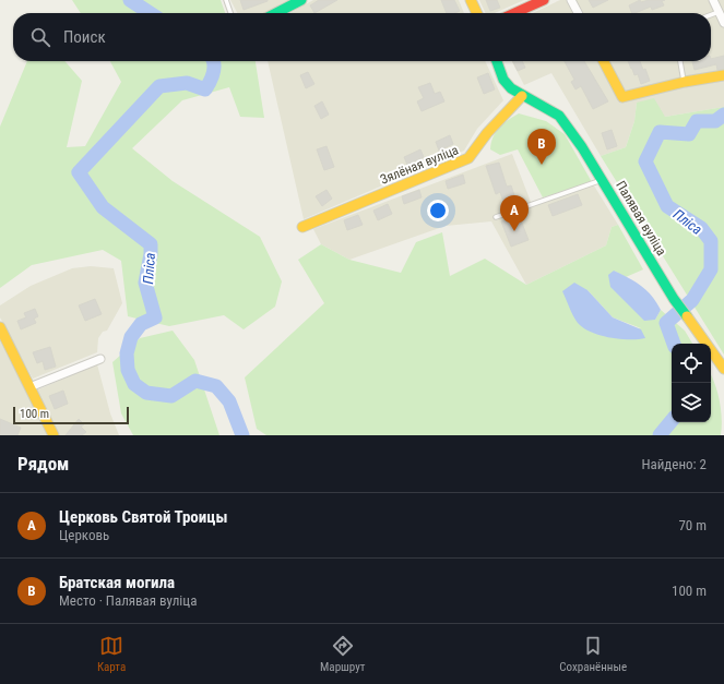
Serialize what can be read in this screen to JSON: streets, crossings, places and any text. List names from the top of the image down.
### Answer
{
  "streets": {
    "street": ["Зялёная вуліца", "Палявая вуліца"]
  },
  "crossings": [
    ["Зялёная вуліца", "Палявая вуліца"]
  ],
  "water": ["Пліса"],
  "scale_bar": "100 m",
  "page": {
    "search": "Поиск",
    "pins": ["B", "A"],
    "scale": "100 m",
    "heading": ["Рядом", "Найдено: 2"],
    "list": [
      {
        "mark": "A",
        "name": "Церковь Святой Троицы",
        "note": "Церковь",
        "value": "70 m"
      },
      {
        "mark": "B",
        "name": "Братская могила",
        "note": "Место · Палявая вуліца",
        "value": "100 m"
      }
    ],
    "nav": ["Карта", "Маршрут", "Сохранённые"]
  }
}
